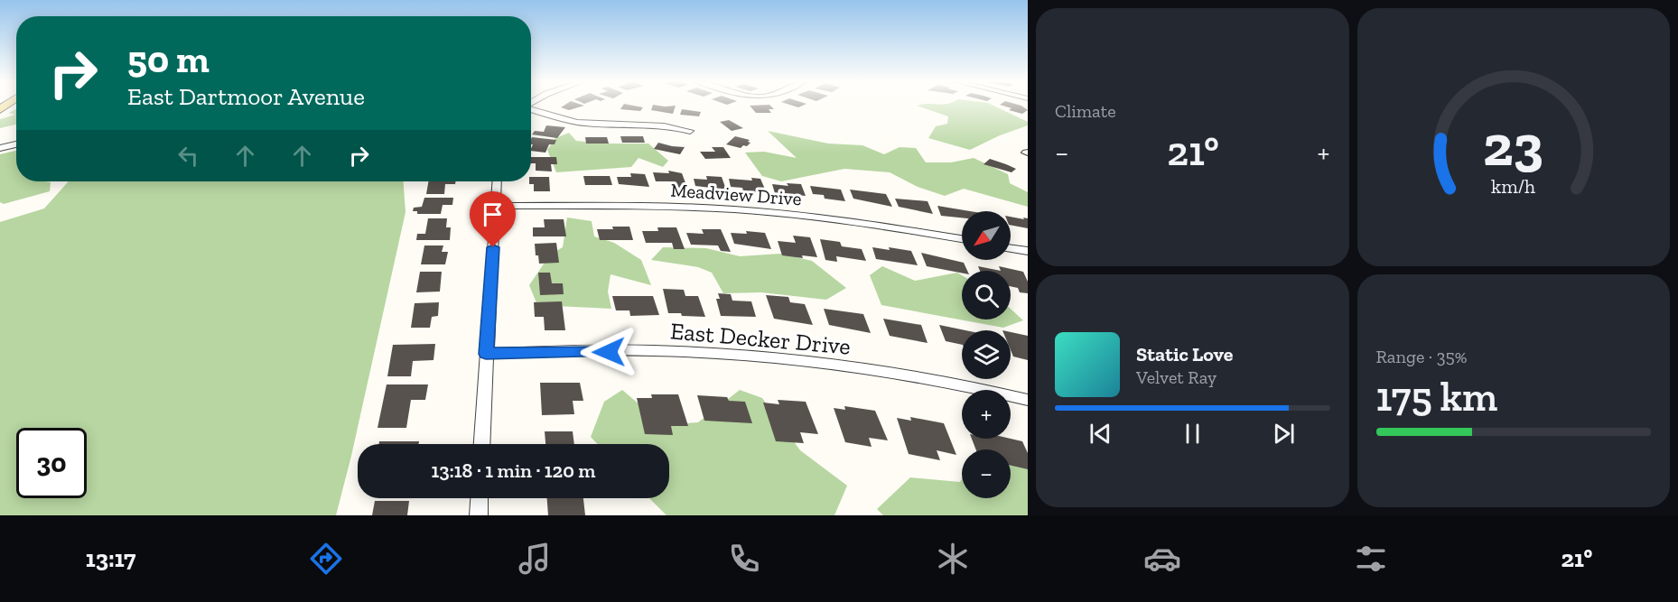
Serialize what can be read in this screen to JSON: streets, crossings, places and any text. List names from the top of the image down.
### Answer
{
  "streets": {
    "street": ["Meadview Drive", "East Decker Drive"]
  },
  "north": "bottom left",
  "page": {
    "tile": [
      "Climate",
      ["Range · 35%", "175 km"]
    ],
    "turn": ["50 m", "East Dartmoor Avenue"],
    "heat": ["−", "21°", "+"],
    "map_buttons": ["+", "−"],
    "song": ["Static Love", "Velvet Ray"],
    "limit": "30",
    "trip": "13:18 · 1 min · 120 m",
    "tabs": ["13:17", "21°"],
    "gauge": ["23", "km/h"]
  }
}
